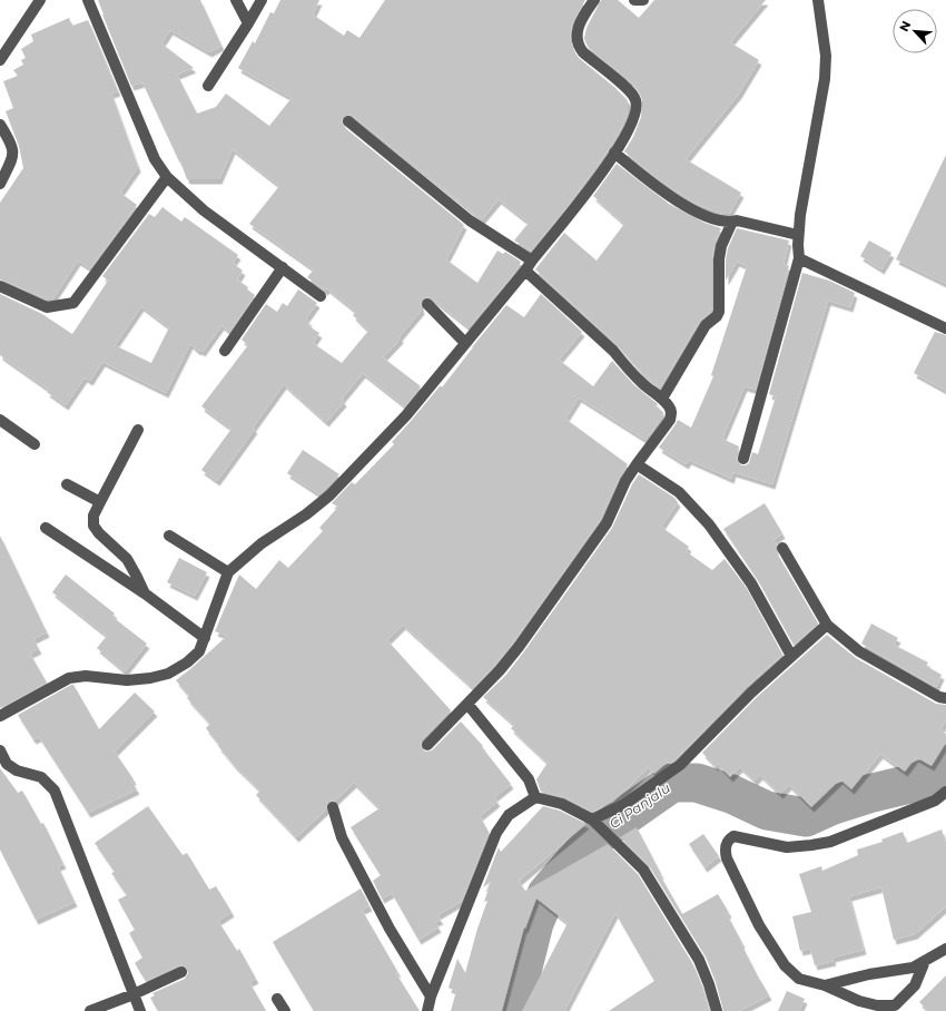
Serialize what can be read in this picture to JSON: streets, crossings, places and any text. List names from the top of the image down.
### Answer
{
  "water": ["Ci Panjalu"],
  "north": "top left"
}
